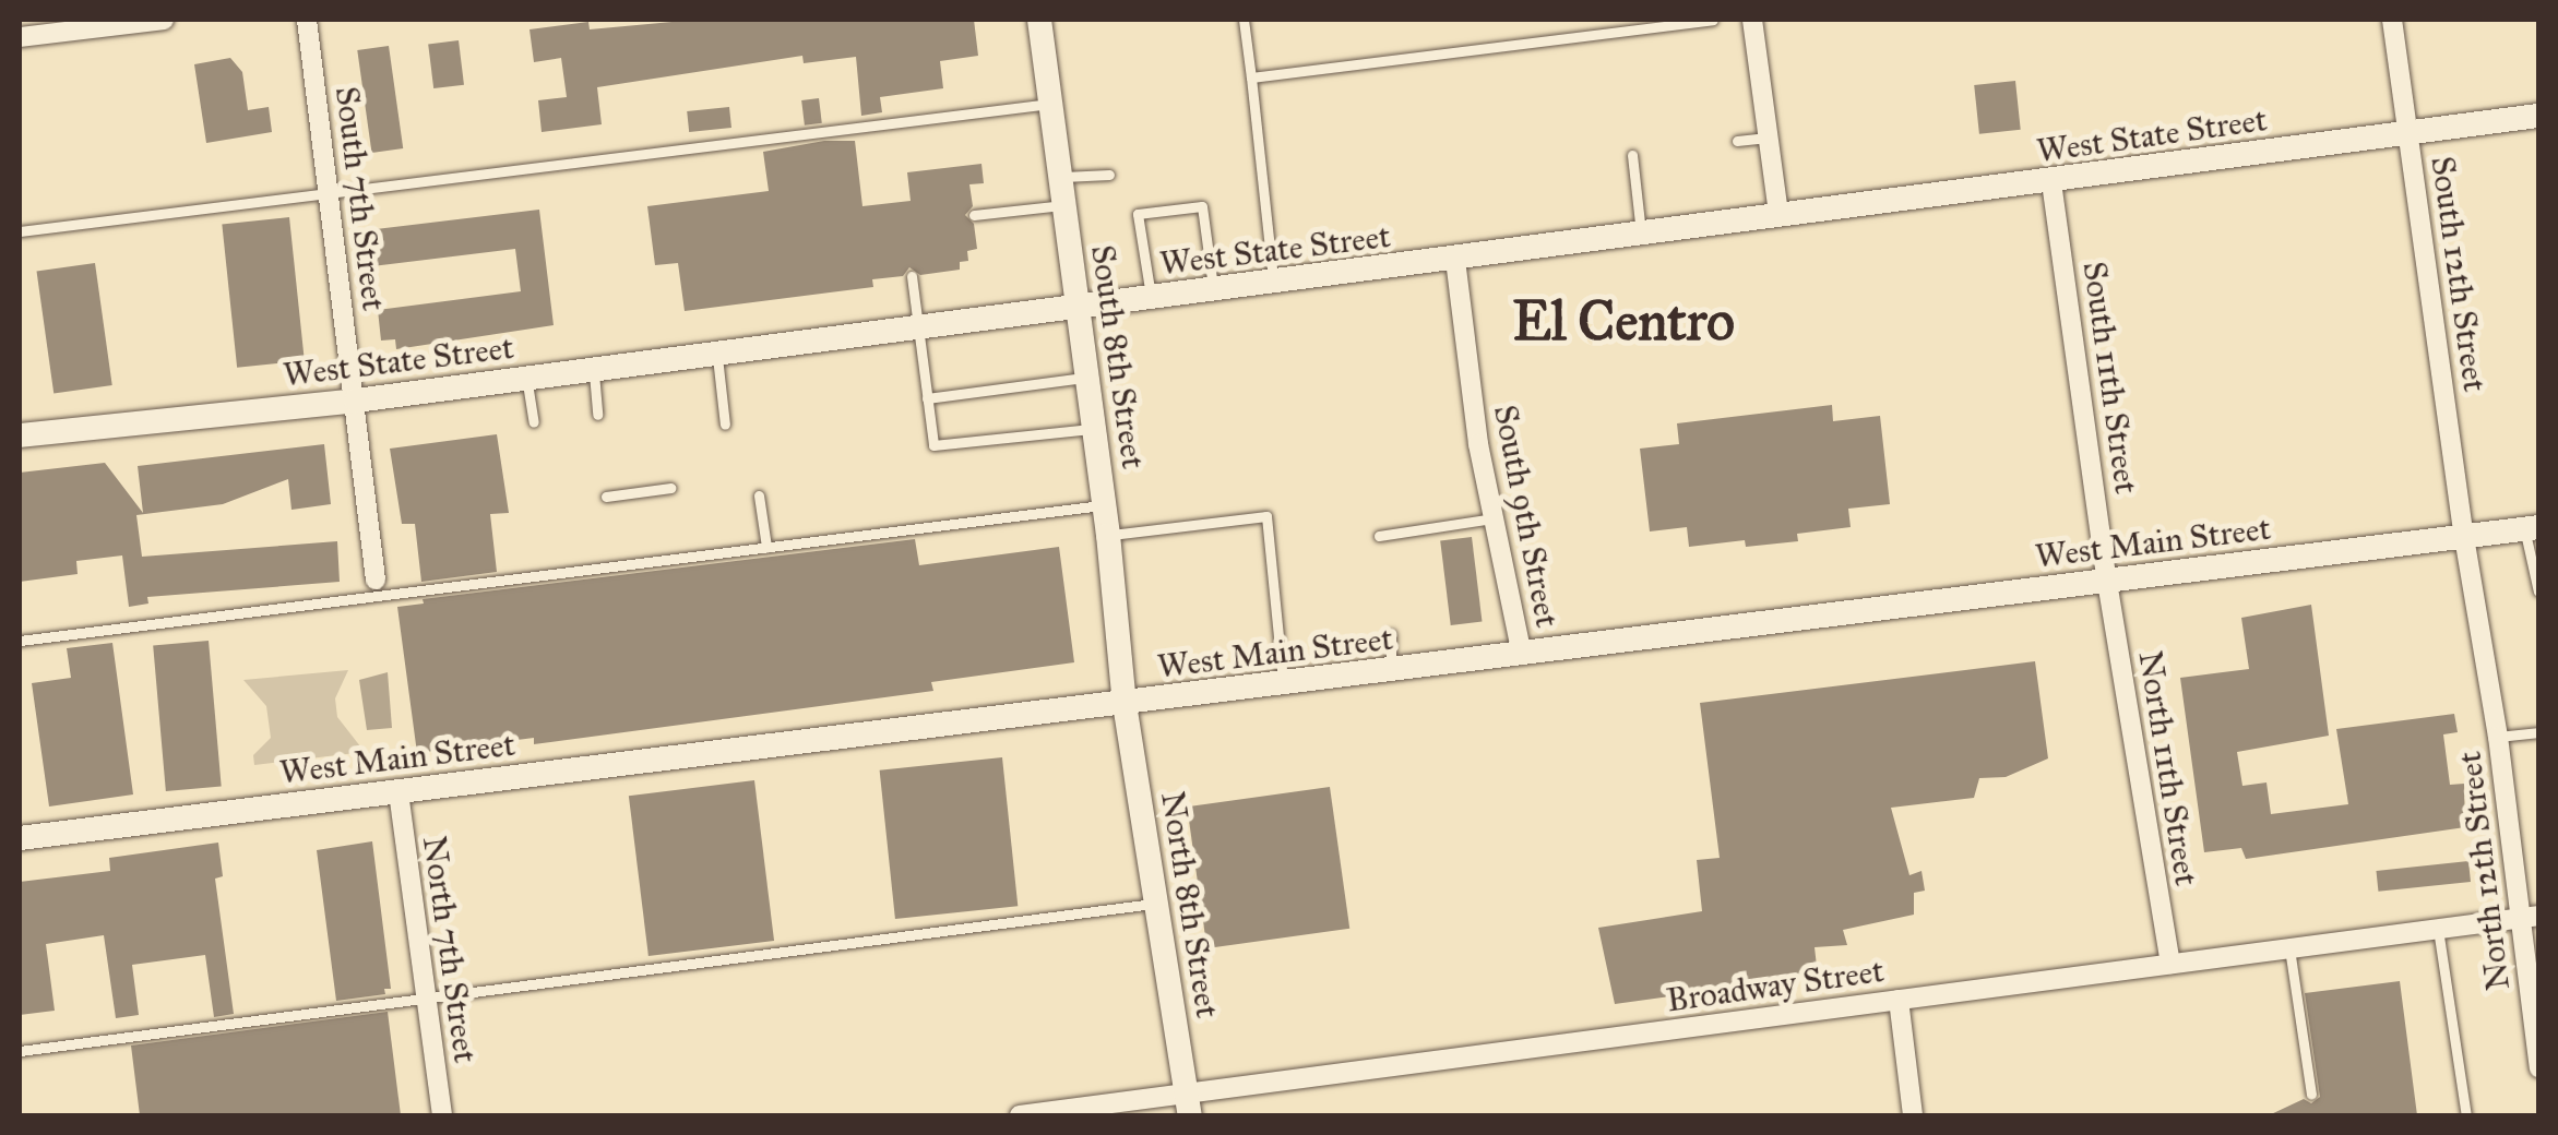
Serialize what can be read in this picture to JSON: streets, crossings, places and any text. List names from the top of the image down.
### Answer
{
  "streets": {
    "street": [
      "West State Street",
      "South 7th Street",
      "South 12th Street",
      "South 8th Street",
      "South 11th Street",
      "South 9th Street",
      "West Main Street",
      "North 11th Street",
      "North 12th Street",
      "North 8th Street",
      "North 7th Street",
      "Broadway Street"
    ]
  },
  "crossings": [
    ["West State Street", "South 7th Street"],
    ["West State Street", "South 12th Street"],
    ["West State Street", "South 8th Street"],
    ["West State Street", "South 11th Street"],
    ["West State Street", "South 9th Street"],
    ["South 12th Street", "West Main Street"],
    ["South 12th Street", "North 12th Street"],
    ["South 8th Street", "West Main Street"],
    ["South 8th Street", "North 8th Street"],
    ["South 11th Street", "West Main Street"],
    ["South 11th Street", "North 11th Street"],
    ["South 9th Street", "West Main Street"],
    ["West Main Street", "North 11th Street"],
    ["West Main Street", "North 12th Street"],
    ["West Main Street", "North 8th Street"],
    ["West Main Street", "North 7th Street"],
    ["North 11th Street", "Broadway Street"],
    ["North 12th Street", "Broadway Street"],
    ["North 8th Street", "Broadway Street"]
  ],
  "districts": ["El Centro"]
}
